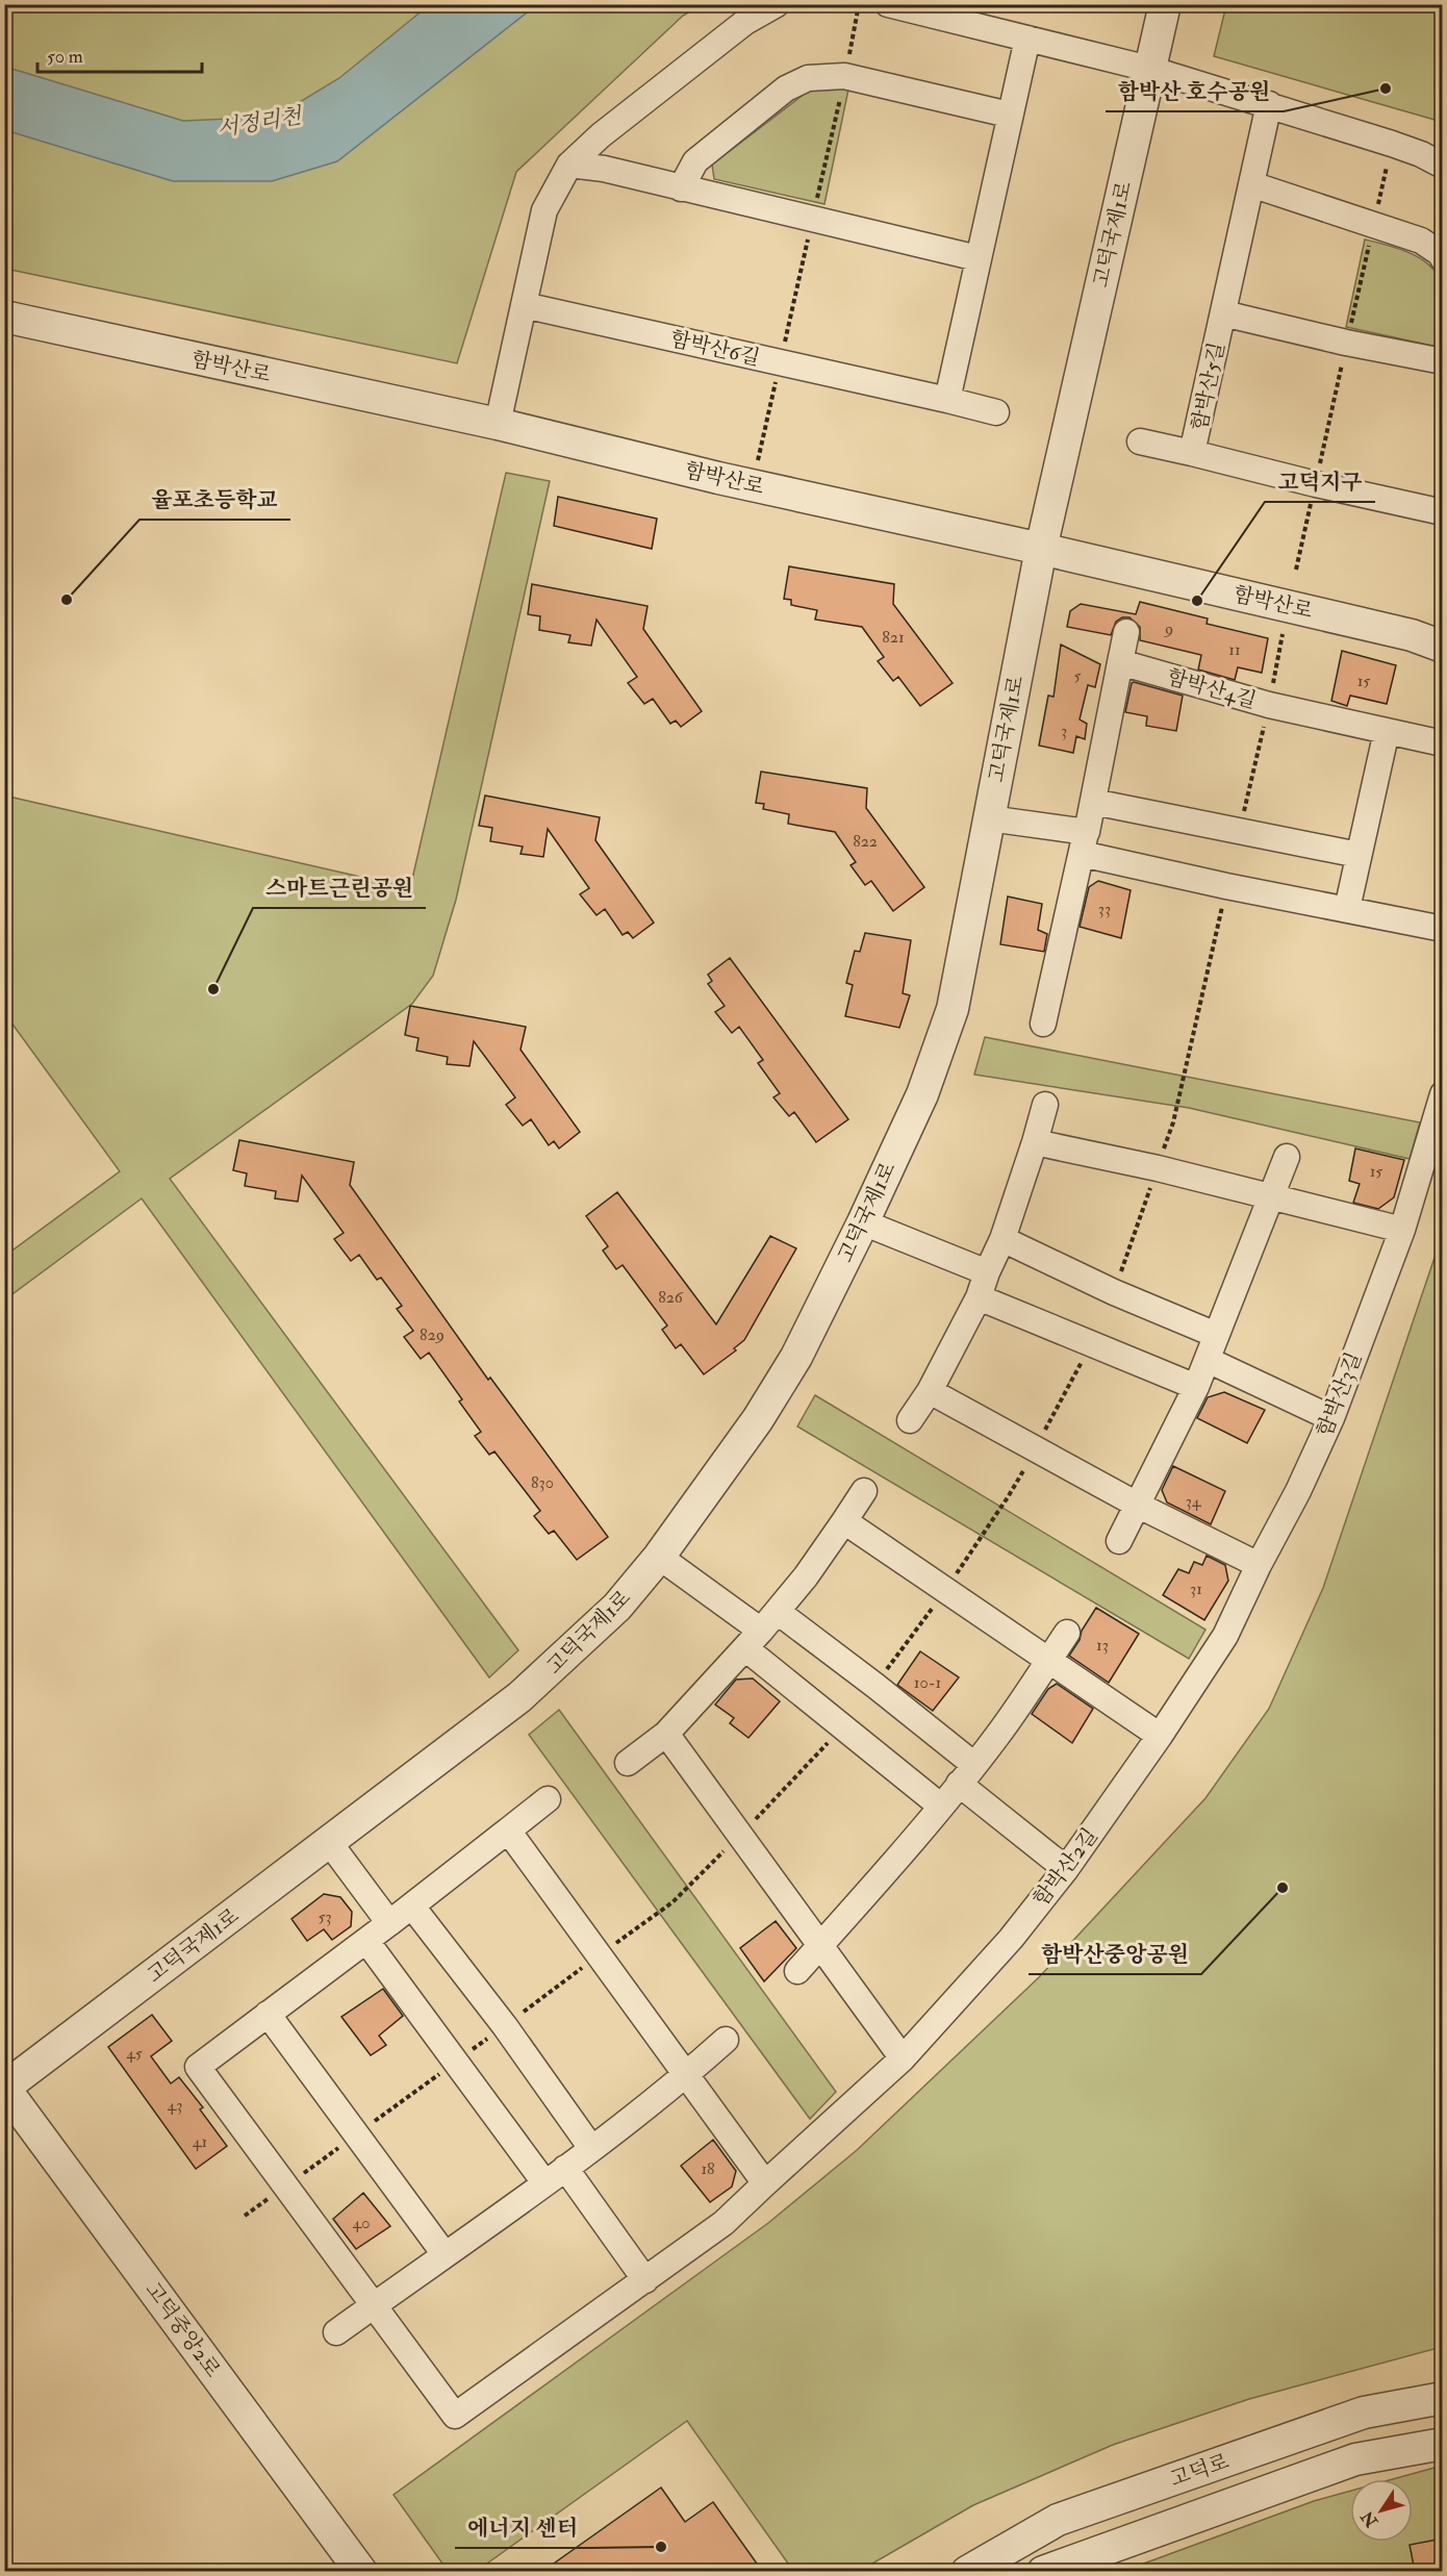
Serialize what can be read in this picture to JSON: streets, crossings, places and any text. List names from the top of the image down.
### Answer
{
  "streets": {
    "street": [
      "고덕국제1로",
      "함박산6길",
      "함박산로",
      "함박산5길",
      "함박산4길",
      "함박산3길",
      "함박산2길",
      "고덕중앙2로",
      "고덕로"
    ]
  },
  "crossings": [
    ["고덕국제1로", "함박산로"],
    ["고덕국제1로", "고덕중앙2로"],
    ["함박산3길", "함박산2길"]
  ],
  "water": ["서정리천"],
  "places": [
    "함박산 호수공원",
    "율포초등학교",
    "고덕지구",
    "스마트근린공원",
    "함박산중앙공원",
    "에너지 센터"
  ],
  "house_numbers": [
    "9",
    "821",
    "11",
    "5",
    "15",
    "3",
    "822",
    "33",
    "15",
    "826",
    "829",
    "830",
    "34",
    "31",
    "13",
    "10-1",
    "53",
    "45",
    "43",
    "41",
    "18",
    "40"
  ],
  "scale_bar": "50 m",
  "north": "bottom left"
}
